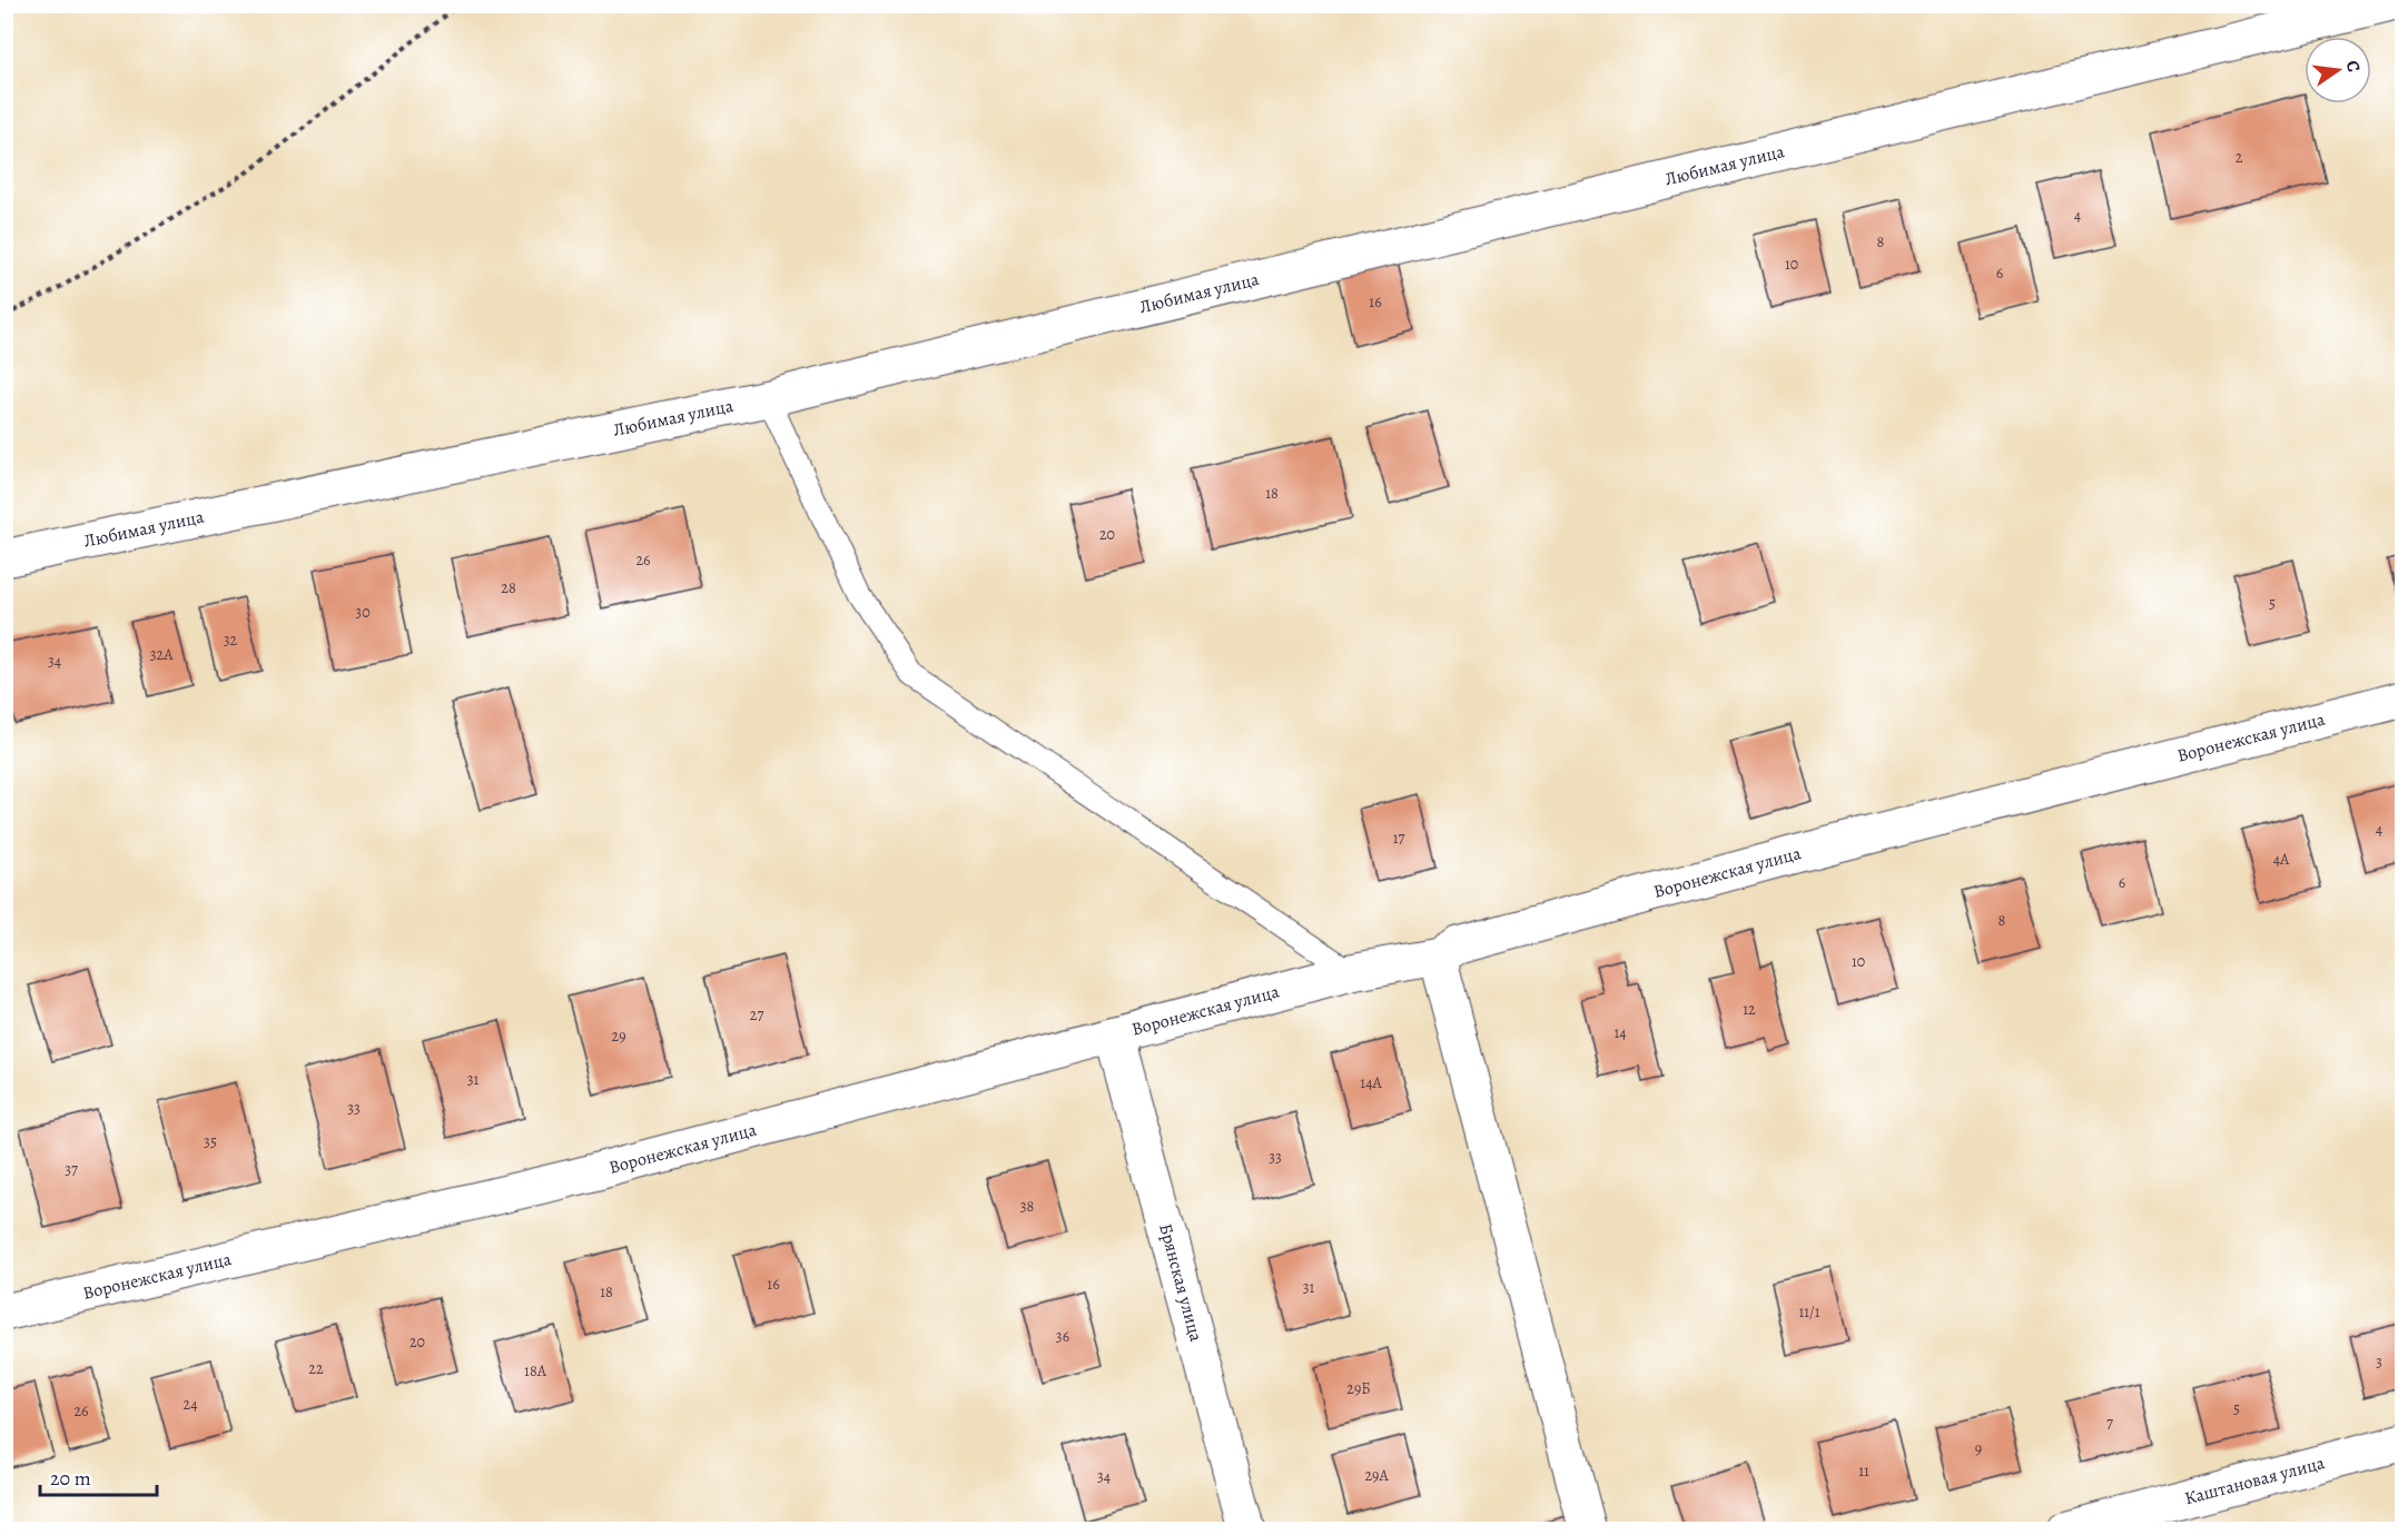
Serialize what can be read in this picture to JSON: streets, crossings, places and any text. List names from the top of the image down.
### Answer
{
  "streets": {
    "street": [
      "Любимая улица",
      "Воронежская улица",
      "Брянская улица",
      "Каштановая улица"
    ]
  },
  "crossings": [
    ["Воронежская улица", "Брянская улица"]
  ],
  "house_numbers": [
    "2",
    "4",
    "8",
    "10",
    "6",
    "16",
    "18",
    "20",
    "26",
    "28",
    "5",
    "30",
    "32",
    "32А",
    "34",
    "4",
    "17",
    "4А",
    "6",
    "8",
    "10",
    "12",
    "27",
    "14",
    "29",
    "31",
    "14А",
    "33",
    "35",
    "33",
    "37",
    "38",
    "16",
    "31",
    "18",
    "11/1",
    "36",
    "20",
    "3",
    "22",
    "18А",
    "29Б",
    "24",
    "5",
    "26",
    "7",
    "9",
    "11",
    "29А",
    "34"
  ],
  "scale_bar": "20 m",
  "north": "right"
}
